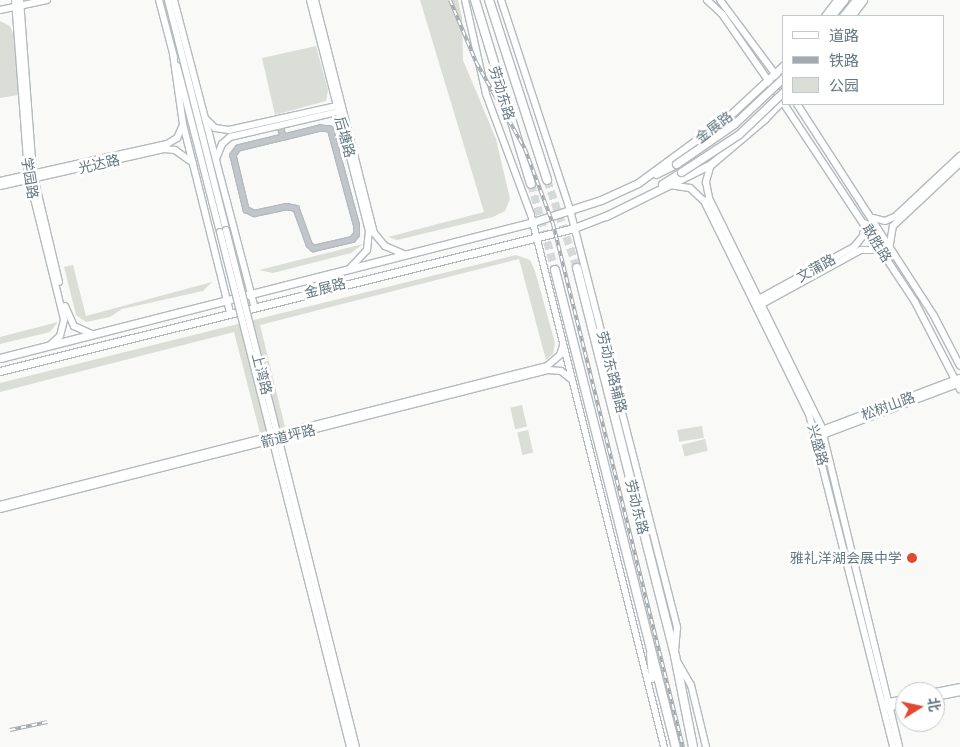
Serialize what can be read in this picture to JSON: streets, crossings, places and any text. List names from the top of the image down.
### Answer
{
  "streets": {
    "highway": ["劳动东路"],
    "main road": [
      "金展路",
      "后塘路",
      "光达路",
      "学园路",
      "敢胜路",
      "文蒲路",
      "劳动东路辅路",
      "上湾路",
      "松树山路",
      "箭道坪路",
      "兴盛路"
    ]
  },
  "crossings": [
    ["劳动东路", "劳动东路辅路"],
    ["金展路", "后塘路"],
    ["金展路", "学园路"],
    ["金展路", "敢胜路"],
    ["金展路", "劳动东路辅路"],
    ["金展路", "上湾路"],
    ["金展路", "兴盛路"],
    ["光达路", "学园路"],
    ["光达路", "上湾路"],
    ["敢胜路", "文蒲路"],
    ["敢胜路", "松树山路"],
    ["文蒲路", "兴盛路"],
    ["松树山路", "兴盛路"]
  ],
  "places": ["雅礼洋湖会展中学"],
  "legend": ["道路", "铁路", "公园"],
  "north": "right"
}
